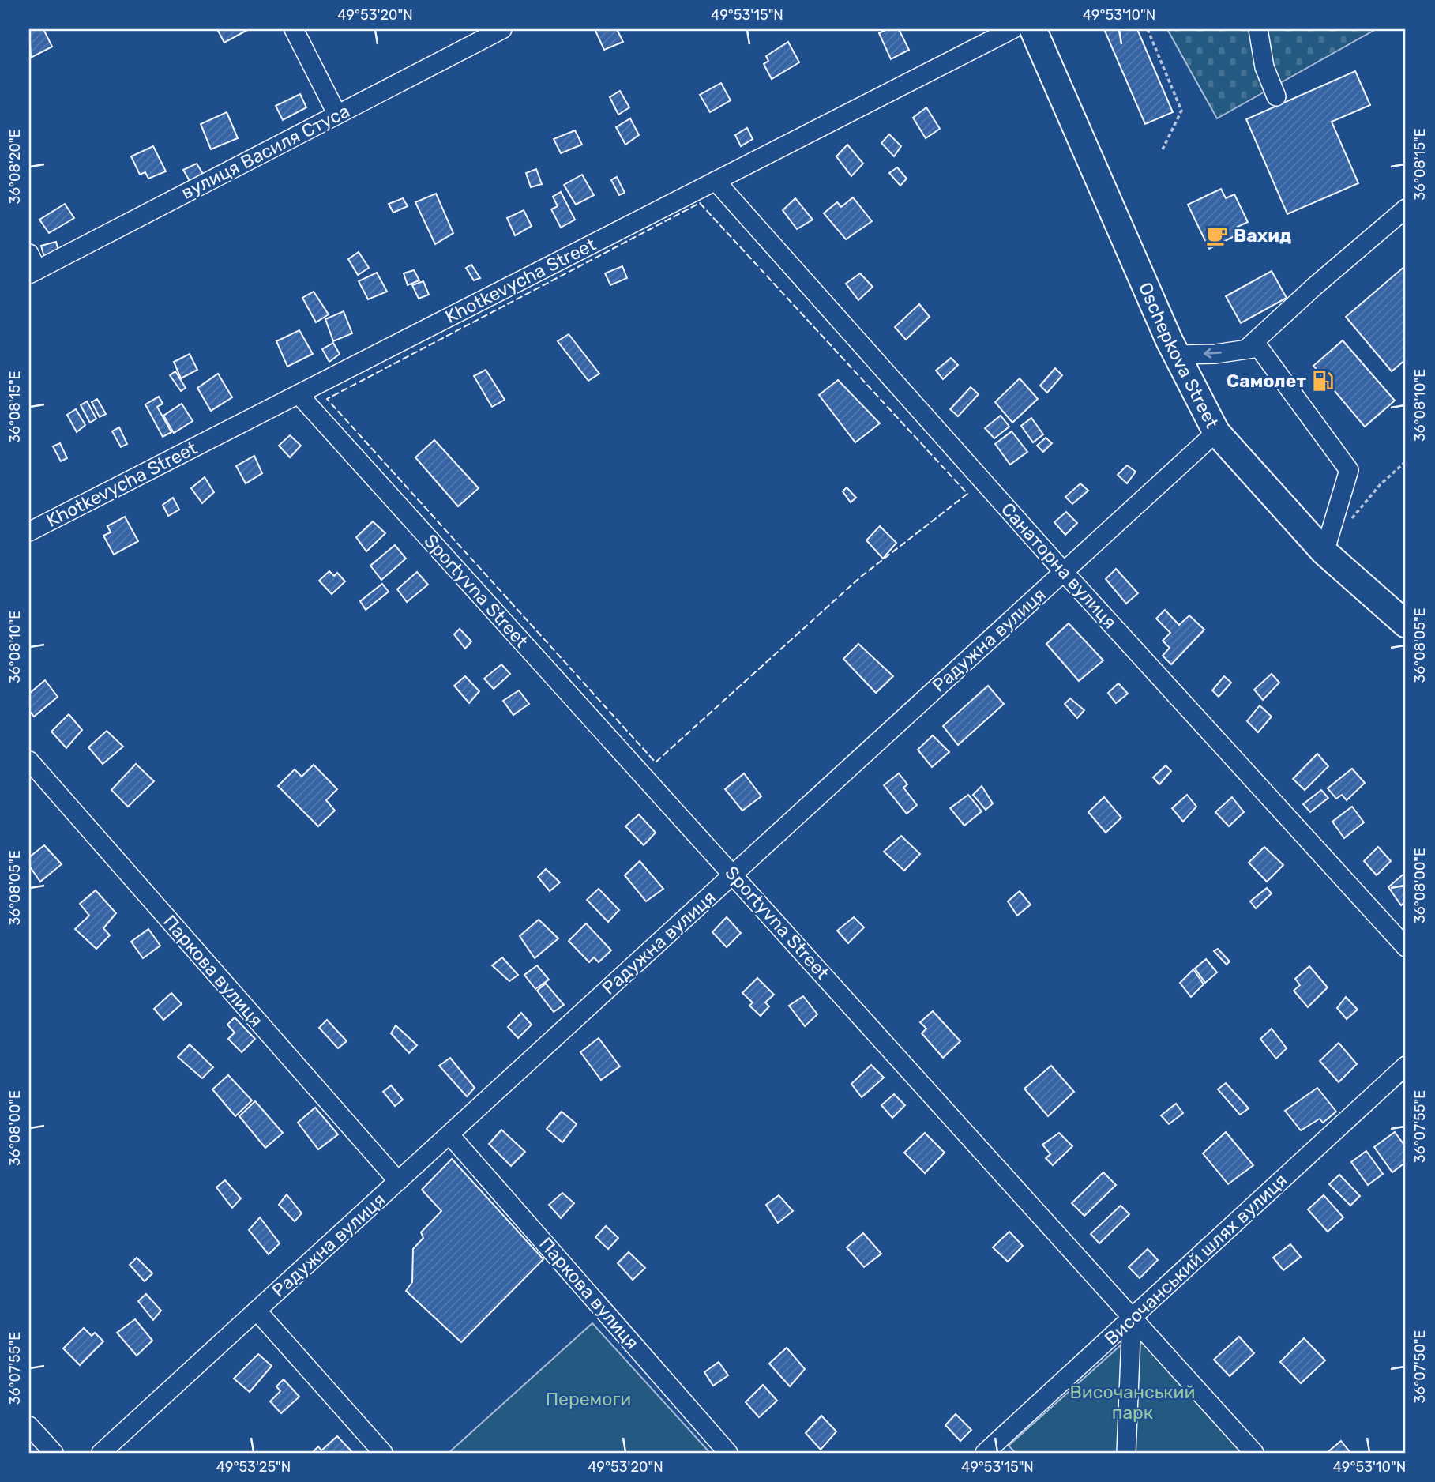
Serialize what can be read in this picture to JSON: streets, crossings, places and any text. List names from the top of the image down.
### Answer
{
  "streets": {
    "highway": ["Oschepkova Street"],
    "street": [
      "вулиця Василя Стуса",
      "Khotkevycha Street",
      "Санаторна вулиця",
      "Sportyvna Street",
      "Радужна вулиця",
      "Паркова вулиця",
      "Височанський шлях вулиця"
    ]
  },
  "crossings": [
    ["Khotkevycha Street", "Санаторна вулиця"],
    ["Khotkevycha Street", "Sportyvna Street"],
    ["Oschepkova Street", "Радужна вулиця"],
    ["Санаторна вулиця", "Радужна вулиця"],
    ["Sportyvna Street", "Радужна вулиця"],
    ["Sportyvna Street", "Височанський шлях вулиця"],
    ["Радужна вулиця", "Паркова вулиця"]
  ],
  "parks": ["Височанський парк", "Перемоги"],
  "places": {
    "cafe": ["Вахид"],
    "fuel station": ["Самолет"]
  },
  "coordinates": [
    "49°53'20\"N",
    "49°53'15\"N",
    "49°53'10\"N",
    "36°08'15\"E",
    "36°08'20\"E",
    "36°08'10\"E",
    "36°08'05\"E",
    "36°08'00\"E",
    "36°07'55\"E",
    "36°07'50\"E",
    "49°53'25\"N"
  ]
}
